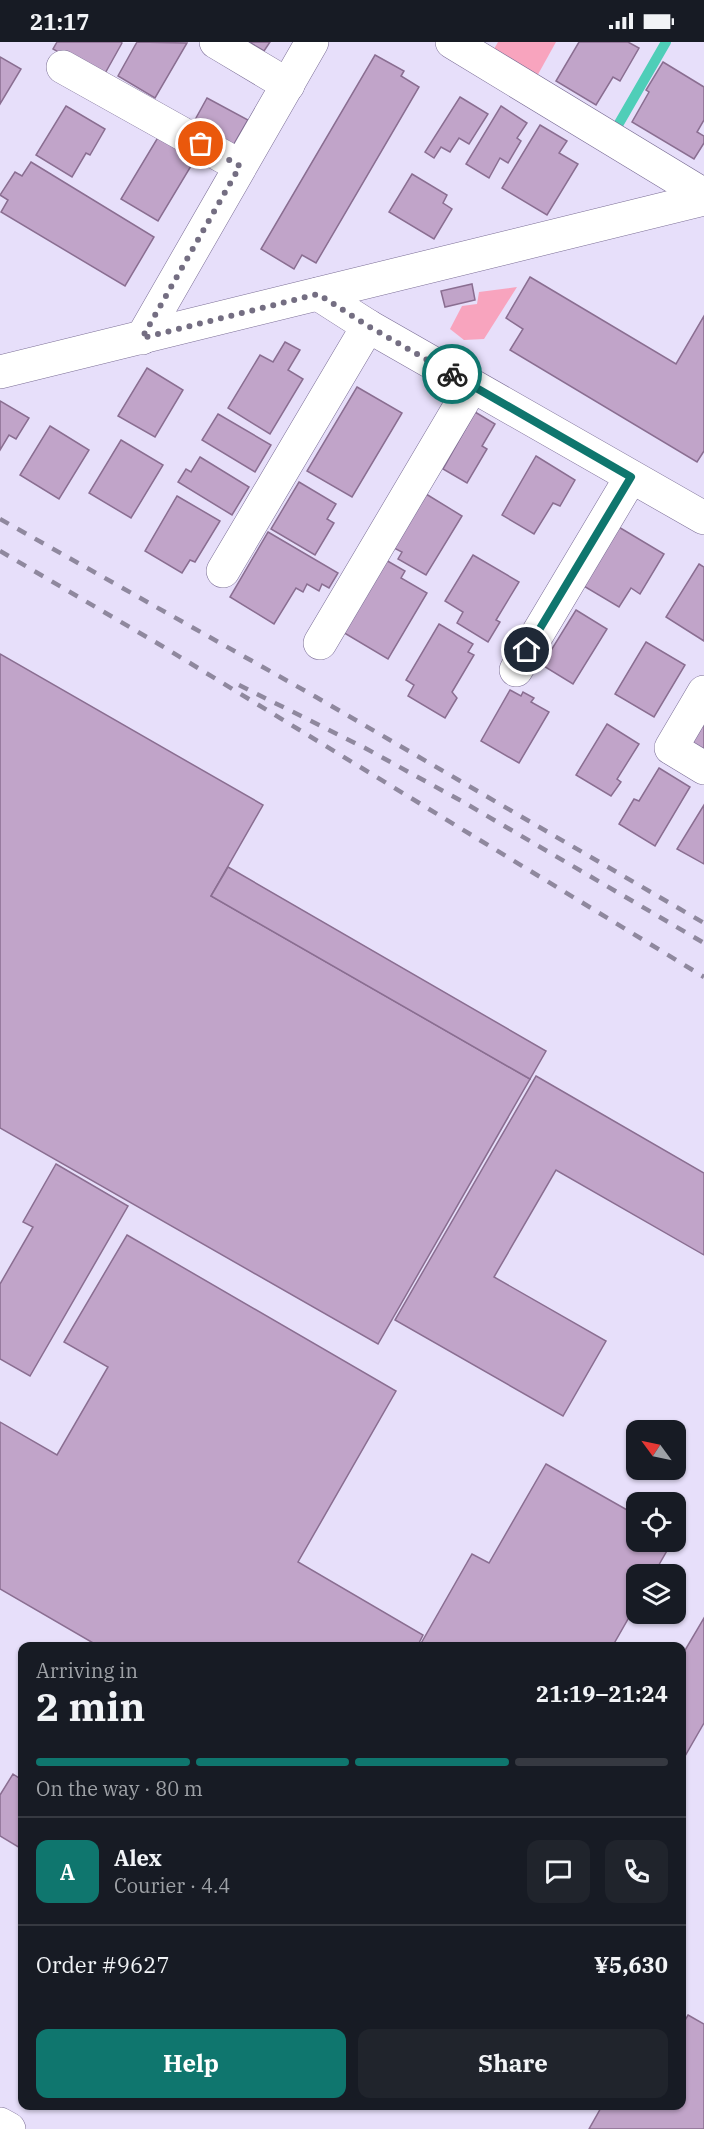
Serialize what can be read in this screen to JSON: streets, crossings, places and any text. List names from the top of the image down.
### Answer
{
  "north": "top left",
  "page": {
    "status": "21:17",
    "heading": ["2 min", "Arriving in", "21:19–21:24"],
    "panel": [
      "Alex",
      "Courier · 4.4",
      "Order #9627",
      "¥5,630"
    ],
    "bar": "On the way · 80 m",
    "round": "A",
    "buttons": ["Help", "Share"]
  }
}
